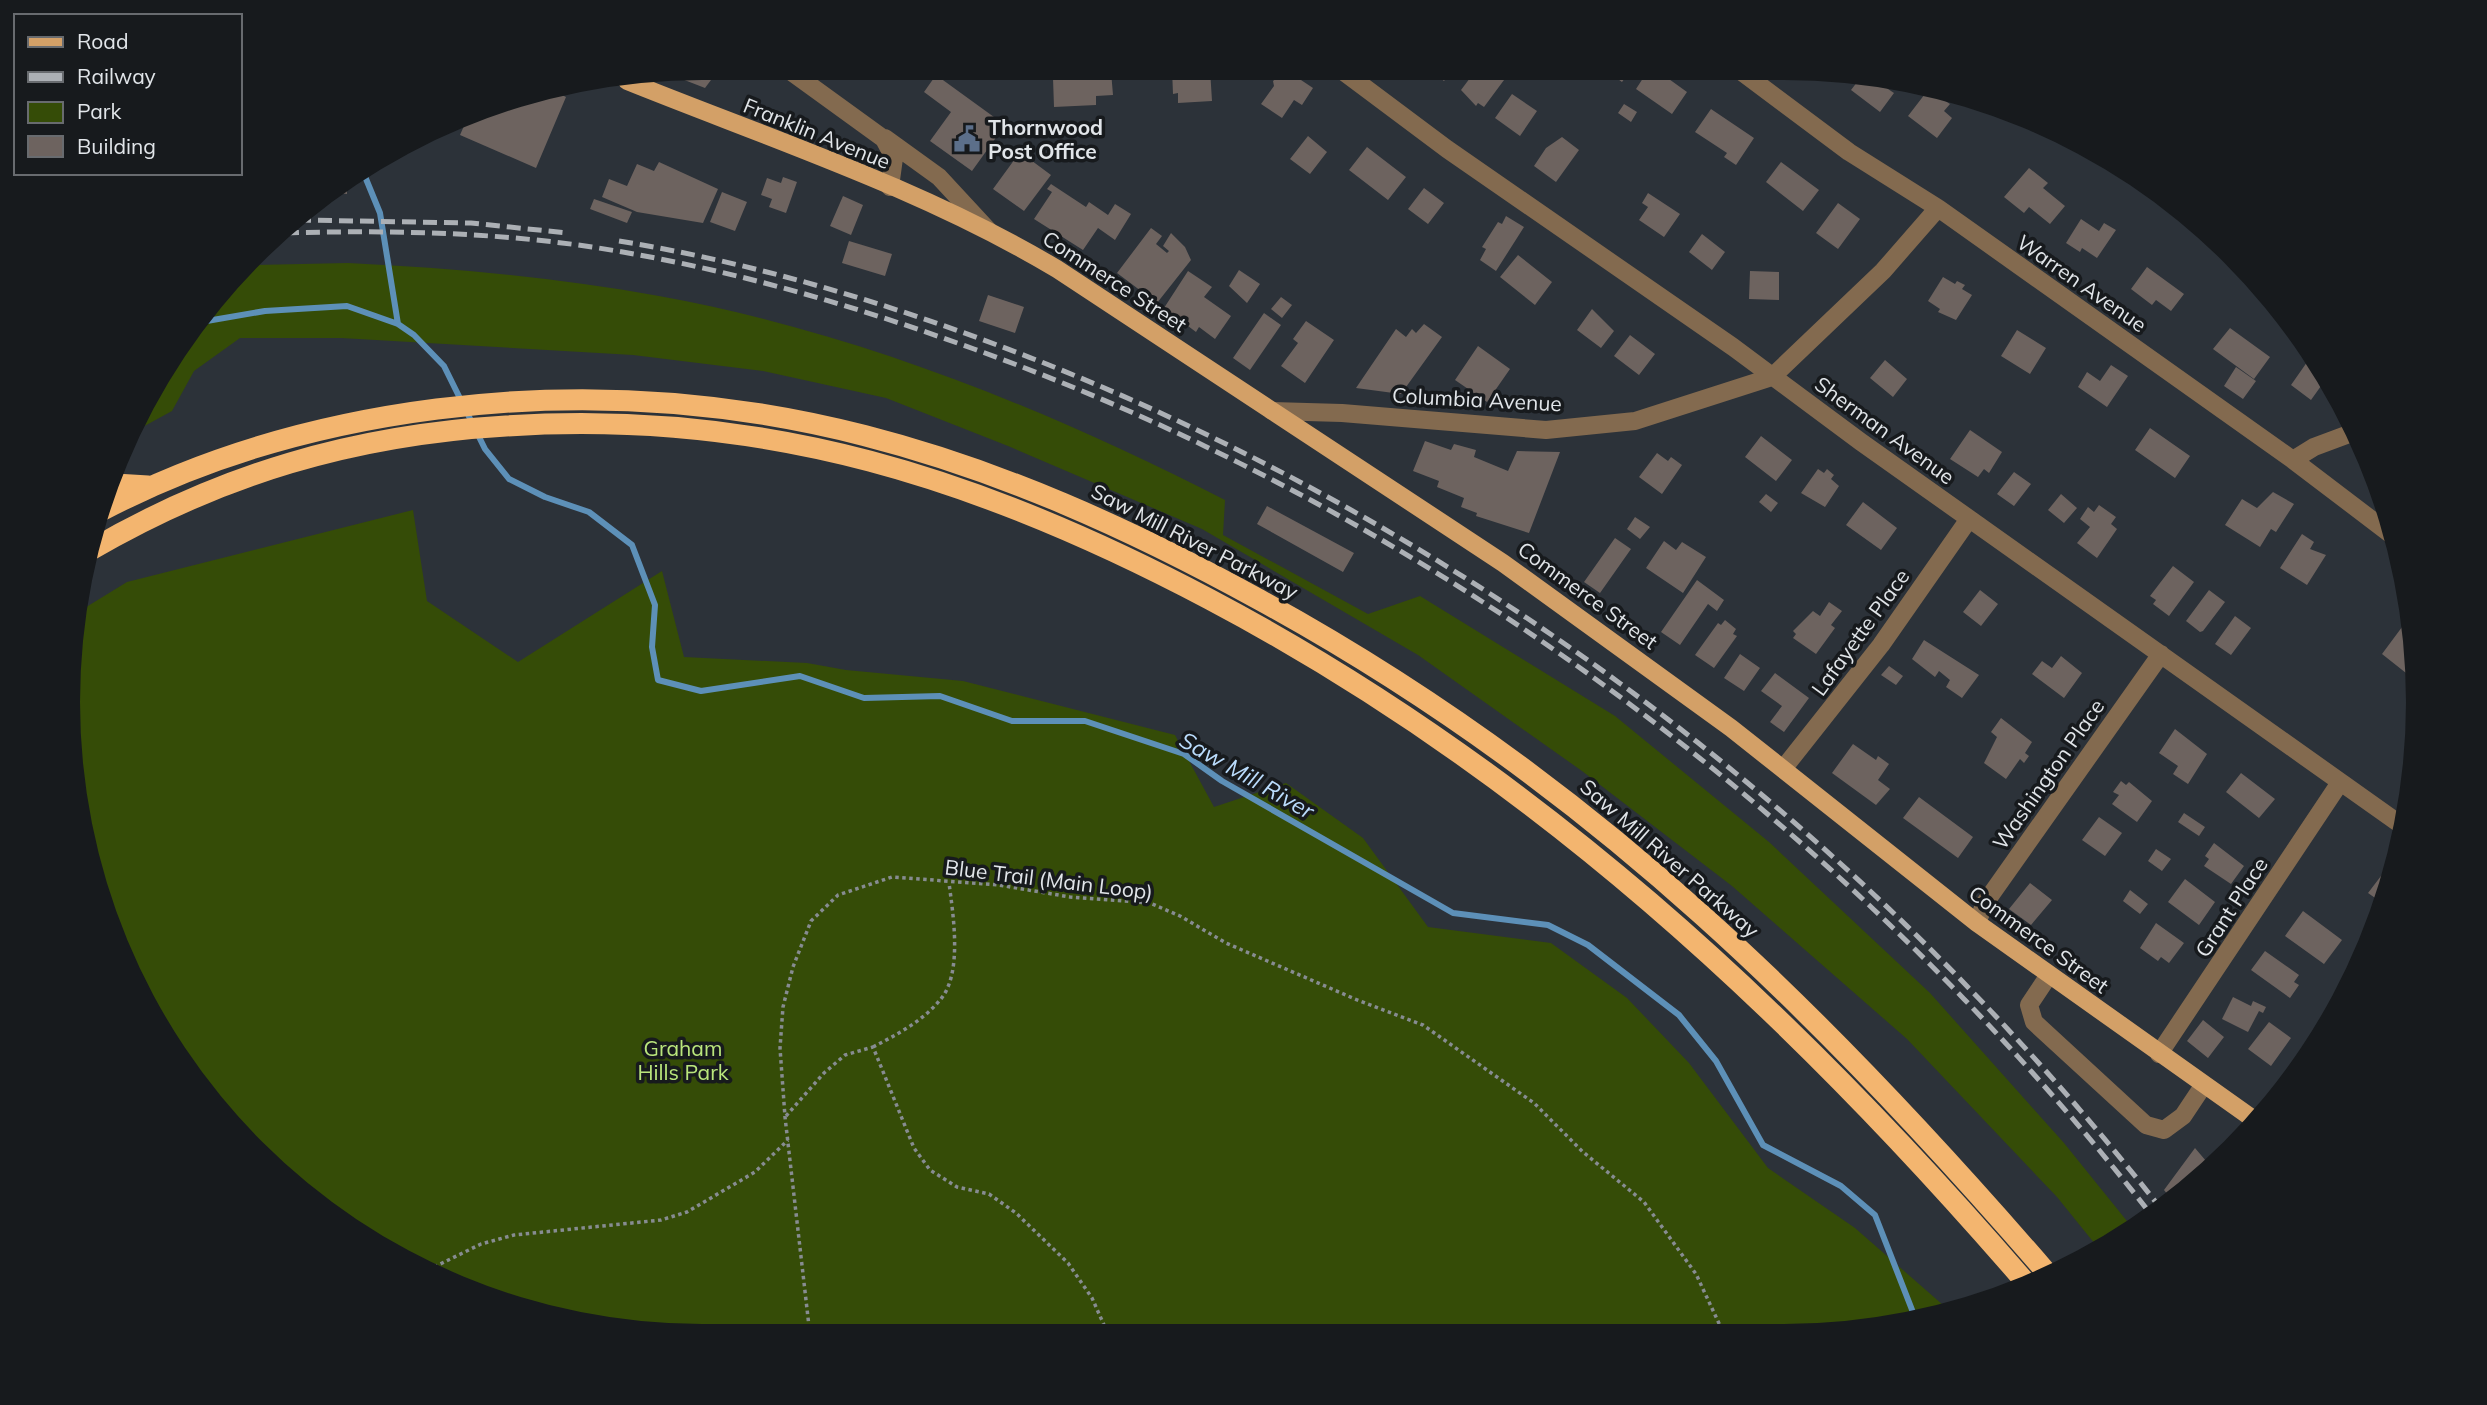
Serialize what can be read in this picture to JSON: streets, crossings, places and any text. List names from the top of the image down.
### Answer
{
  "streets": {
    "highway": ["Saw Mill River Parkway"],
    "main road": ["Franklin Avenue", "Commerce Street"],
    "street": [
      "Warren Avenue",
      "Columbia Avenue",
      "Sherman Avenue",
      "Lafayette Place",
      "Washington Place",
      "Grant Place"
    ],
    "path": ["Blue Trail (Main Loop)"]
  },
  "crossings": [
    ["Franklin Avenue", "Commerce Street"],
    ["Commerce Street", "Columbia Avenue"],
    ["Commerce Street", "Lafayette Place"],
    ["Commerce Street", "Washington Place"],
    ["Commerce Street", "Grant Place"],
    ["Warren Avenue", "Columbia Avenue"],
    ["Columbia Avenue", "Sherman Avenue"],
    ["Sherman Avenue", "Lafayette Place"],
    ["Sherman Avenue", "Washington Place"],
    ["Sherman Avenue", "Grant Place"]
  ],
  "water": ["Saw Mill River"],
  "parks": ["Graham Hills Park"],
  "places": {
    "public building": ["Thornwood Post Office"]
  },
  "legend": [
    "Road",
    "Railway",
    "Park",
    "Building"
  ]
}
